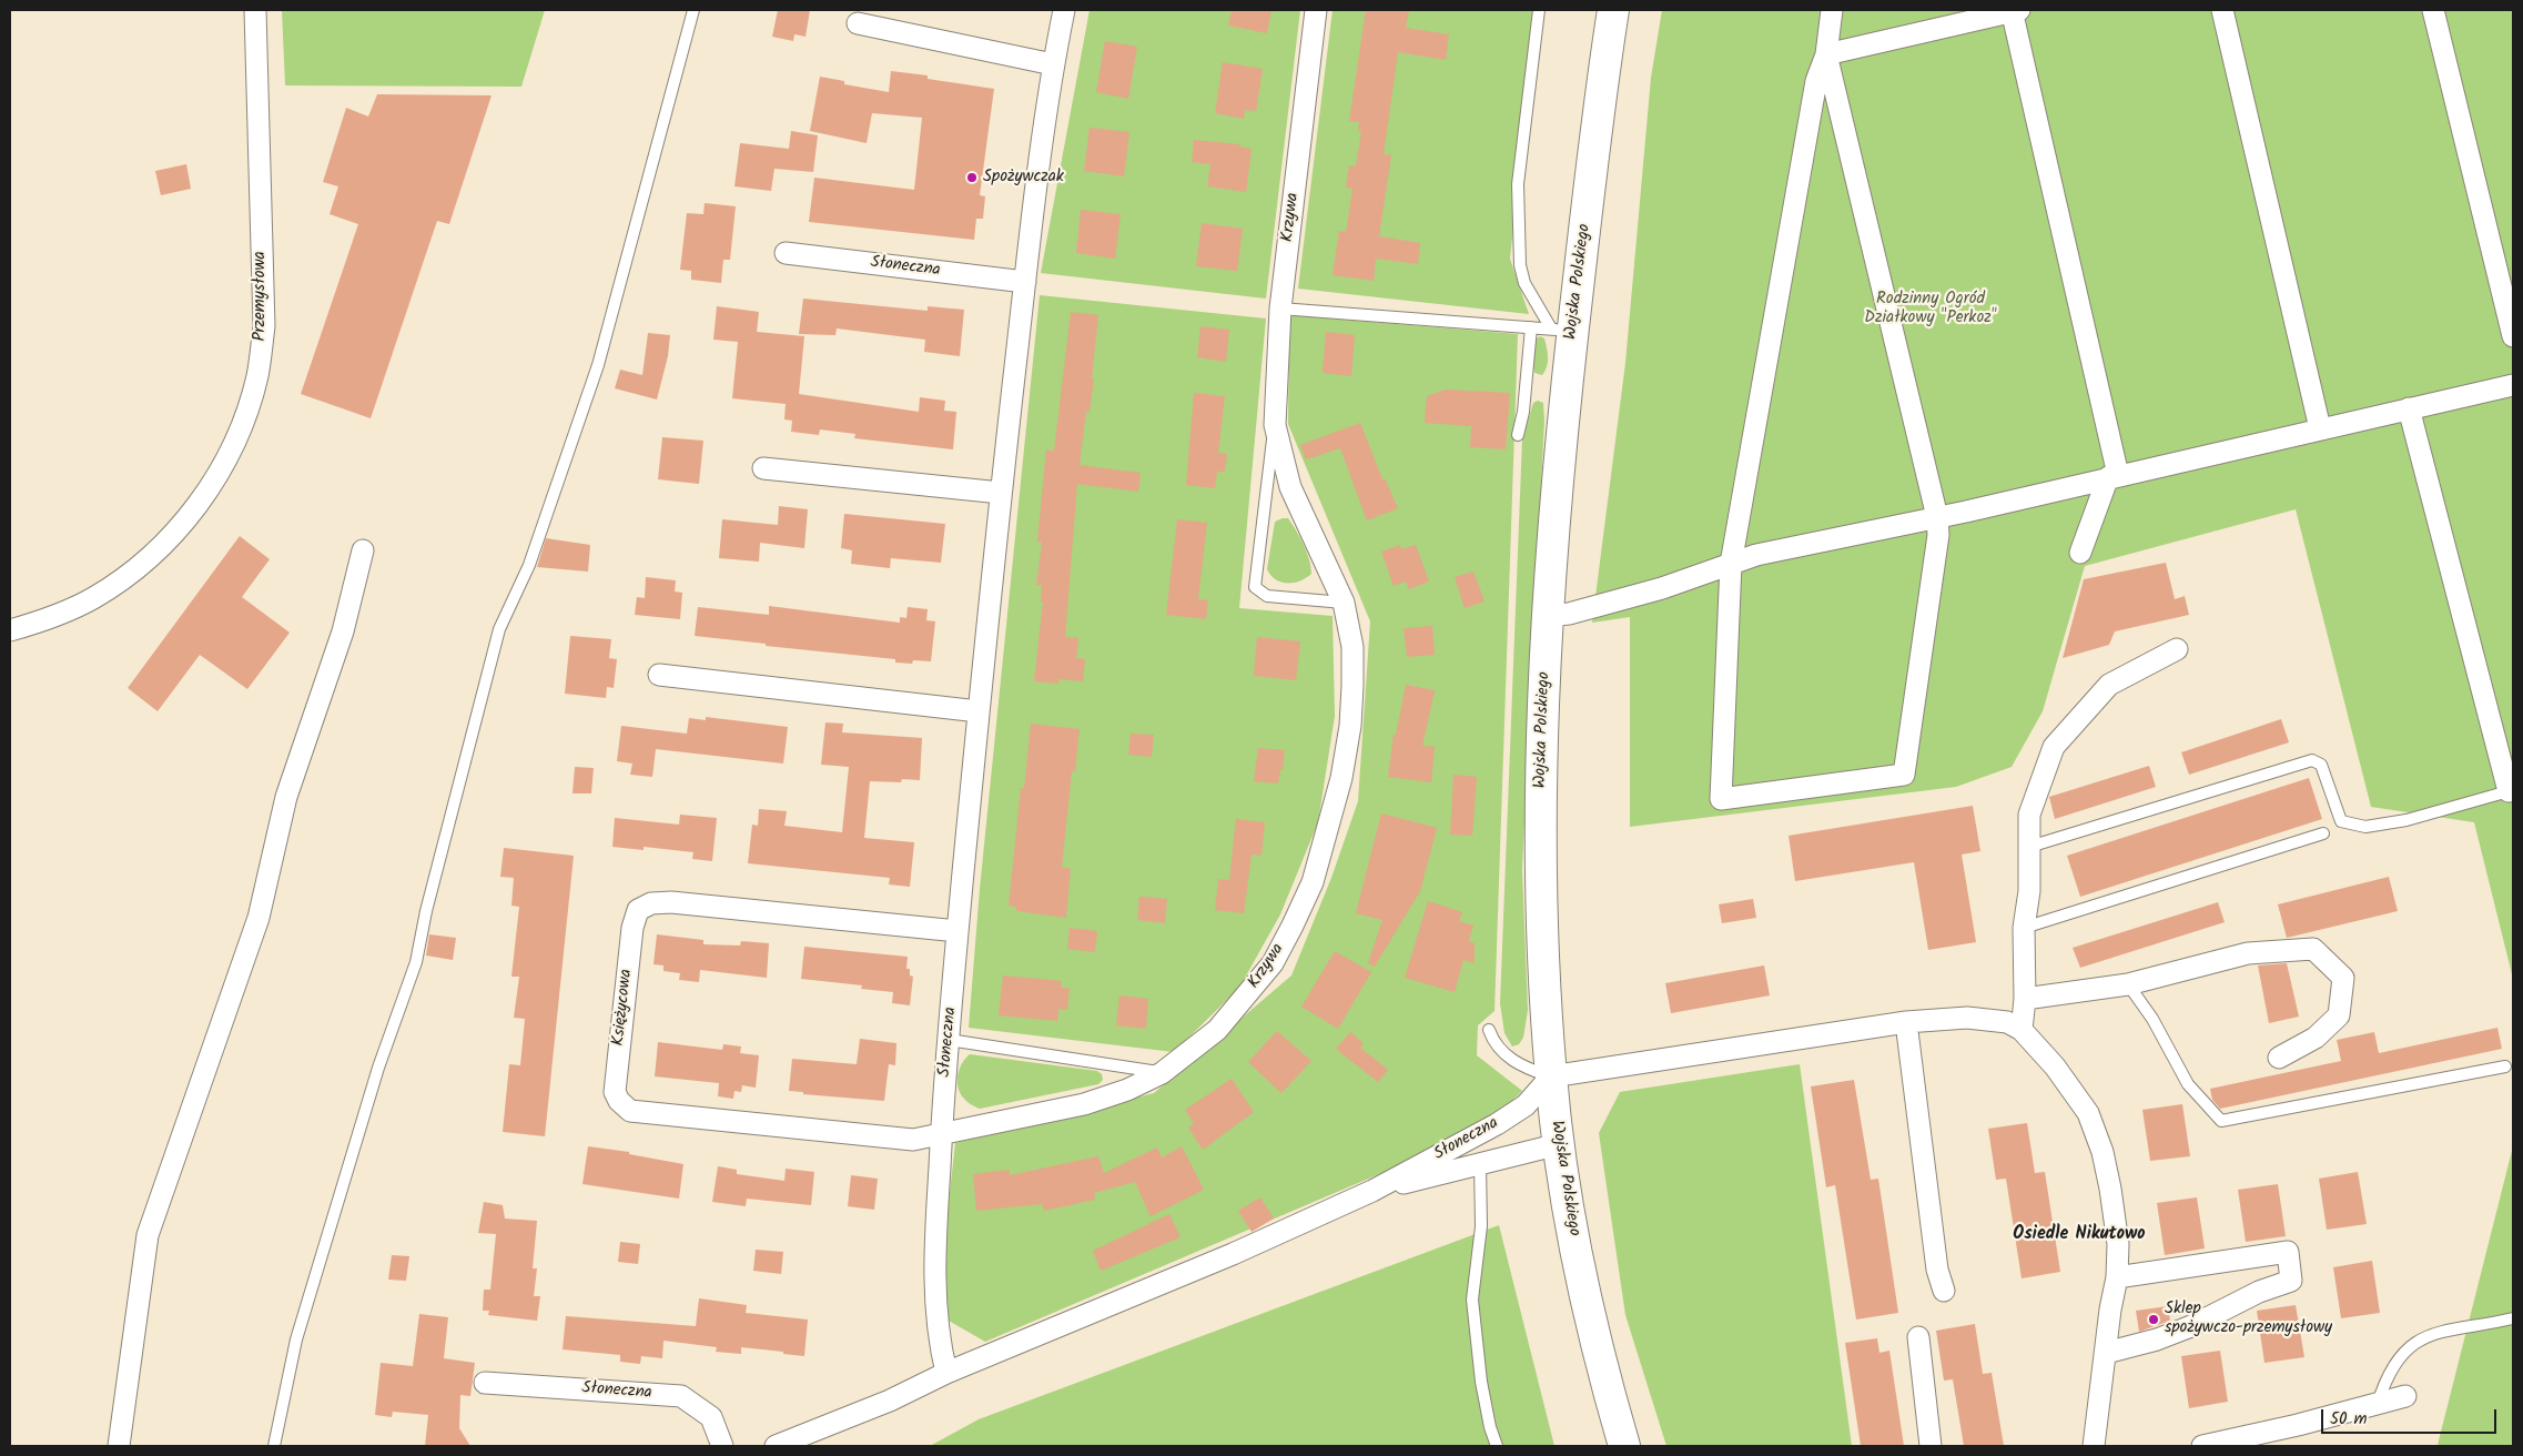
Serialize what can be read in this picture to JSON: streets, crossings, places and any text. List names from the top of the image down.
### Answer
{
  "streets": {
    "street": [
      "Krzywa",
      "Słoneczna",
      "Wojska Polskiego",
      "Przemysłowa",
      "Księżycowa"
    ]
  },
  "crossings": [
    ["Krzywa", "Słoneczna"],
    ["Krzywa", "Księżycowa"],
    ["Słoneczna", "Wojska Polskiego"],
    ["Słoneczna", "Księżycowa"]
  ],
  "districts": ["Osiedle Nikutowo"],
  "parks": ["Rodzinny Ogród Działkowy \"Perkoz\""],
  "places": ["Spożywczak", "Sklep spożywczo-przemysłowy"],
  "scale_bar": "50 m"
}
